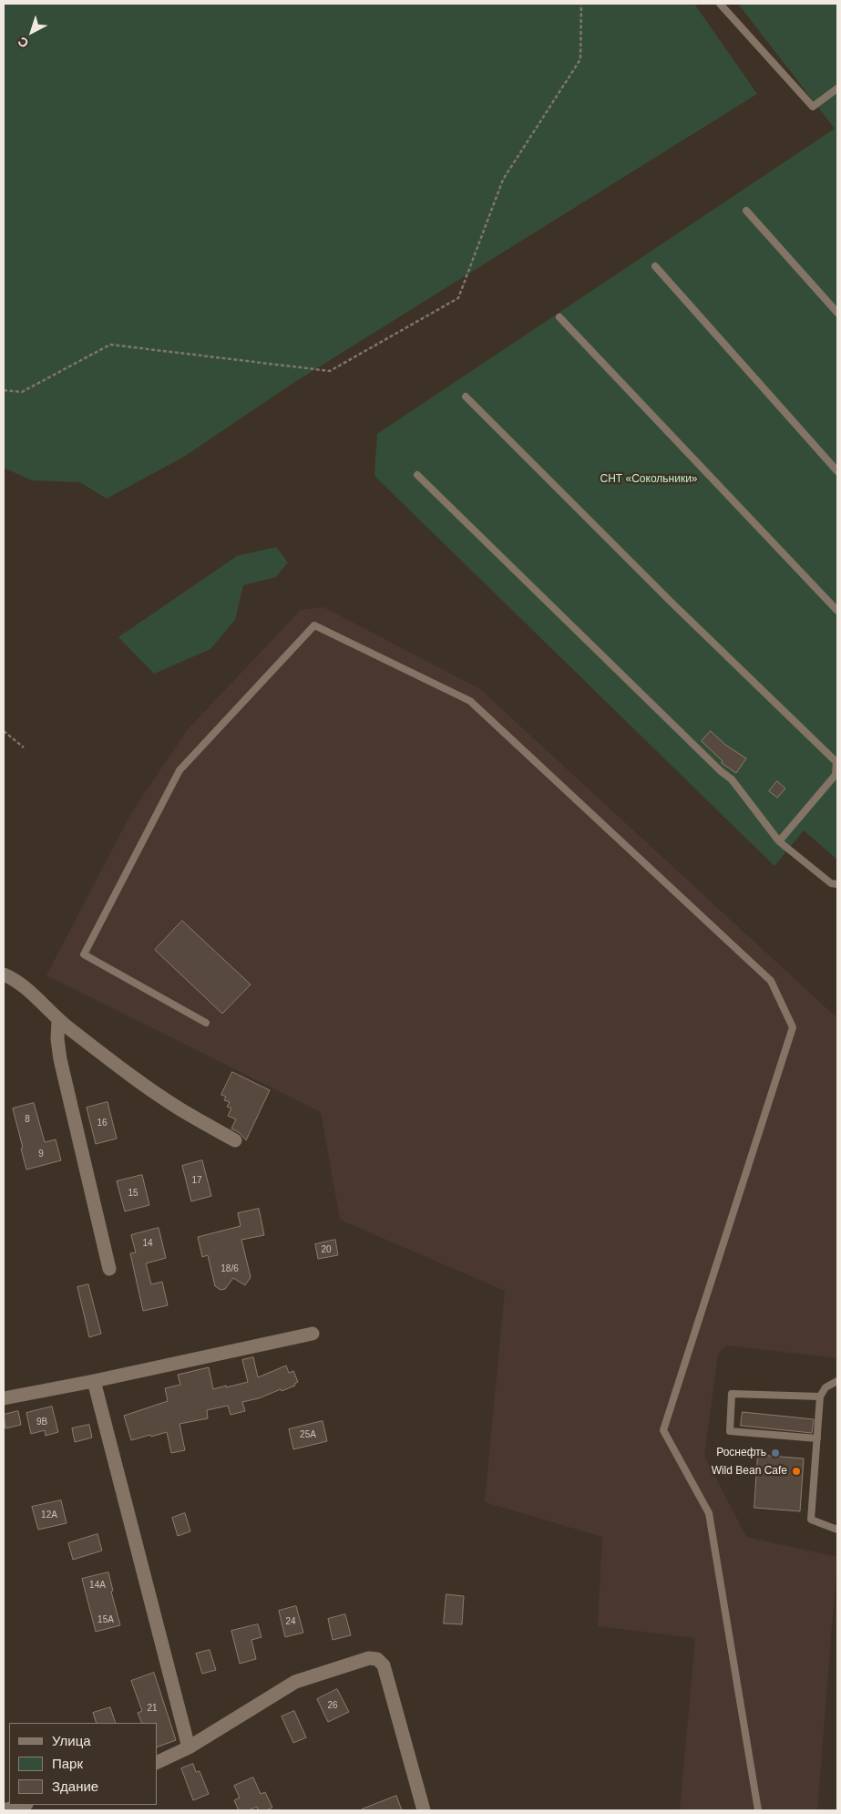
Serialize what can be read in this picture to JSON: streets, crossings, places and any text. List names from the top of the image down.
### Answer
{
  "parks": ["СНТ «Сокольники»"],
  "places": ["Роснефть", "Wild Bean Cafe"],
  "house_numbers": [
    "8",
    "16",
    "9",
    "17",
    "15",
    "14",
    "20",
    "18/6",
    "9В",
    "25А",
    "12А",
    "14А",
    "15А",
    "24",
    "26",
    "21"
  ],
  "legend": ["Улица", "Парк", "Здание"],
  "north": "bottom left"
}
